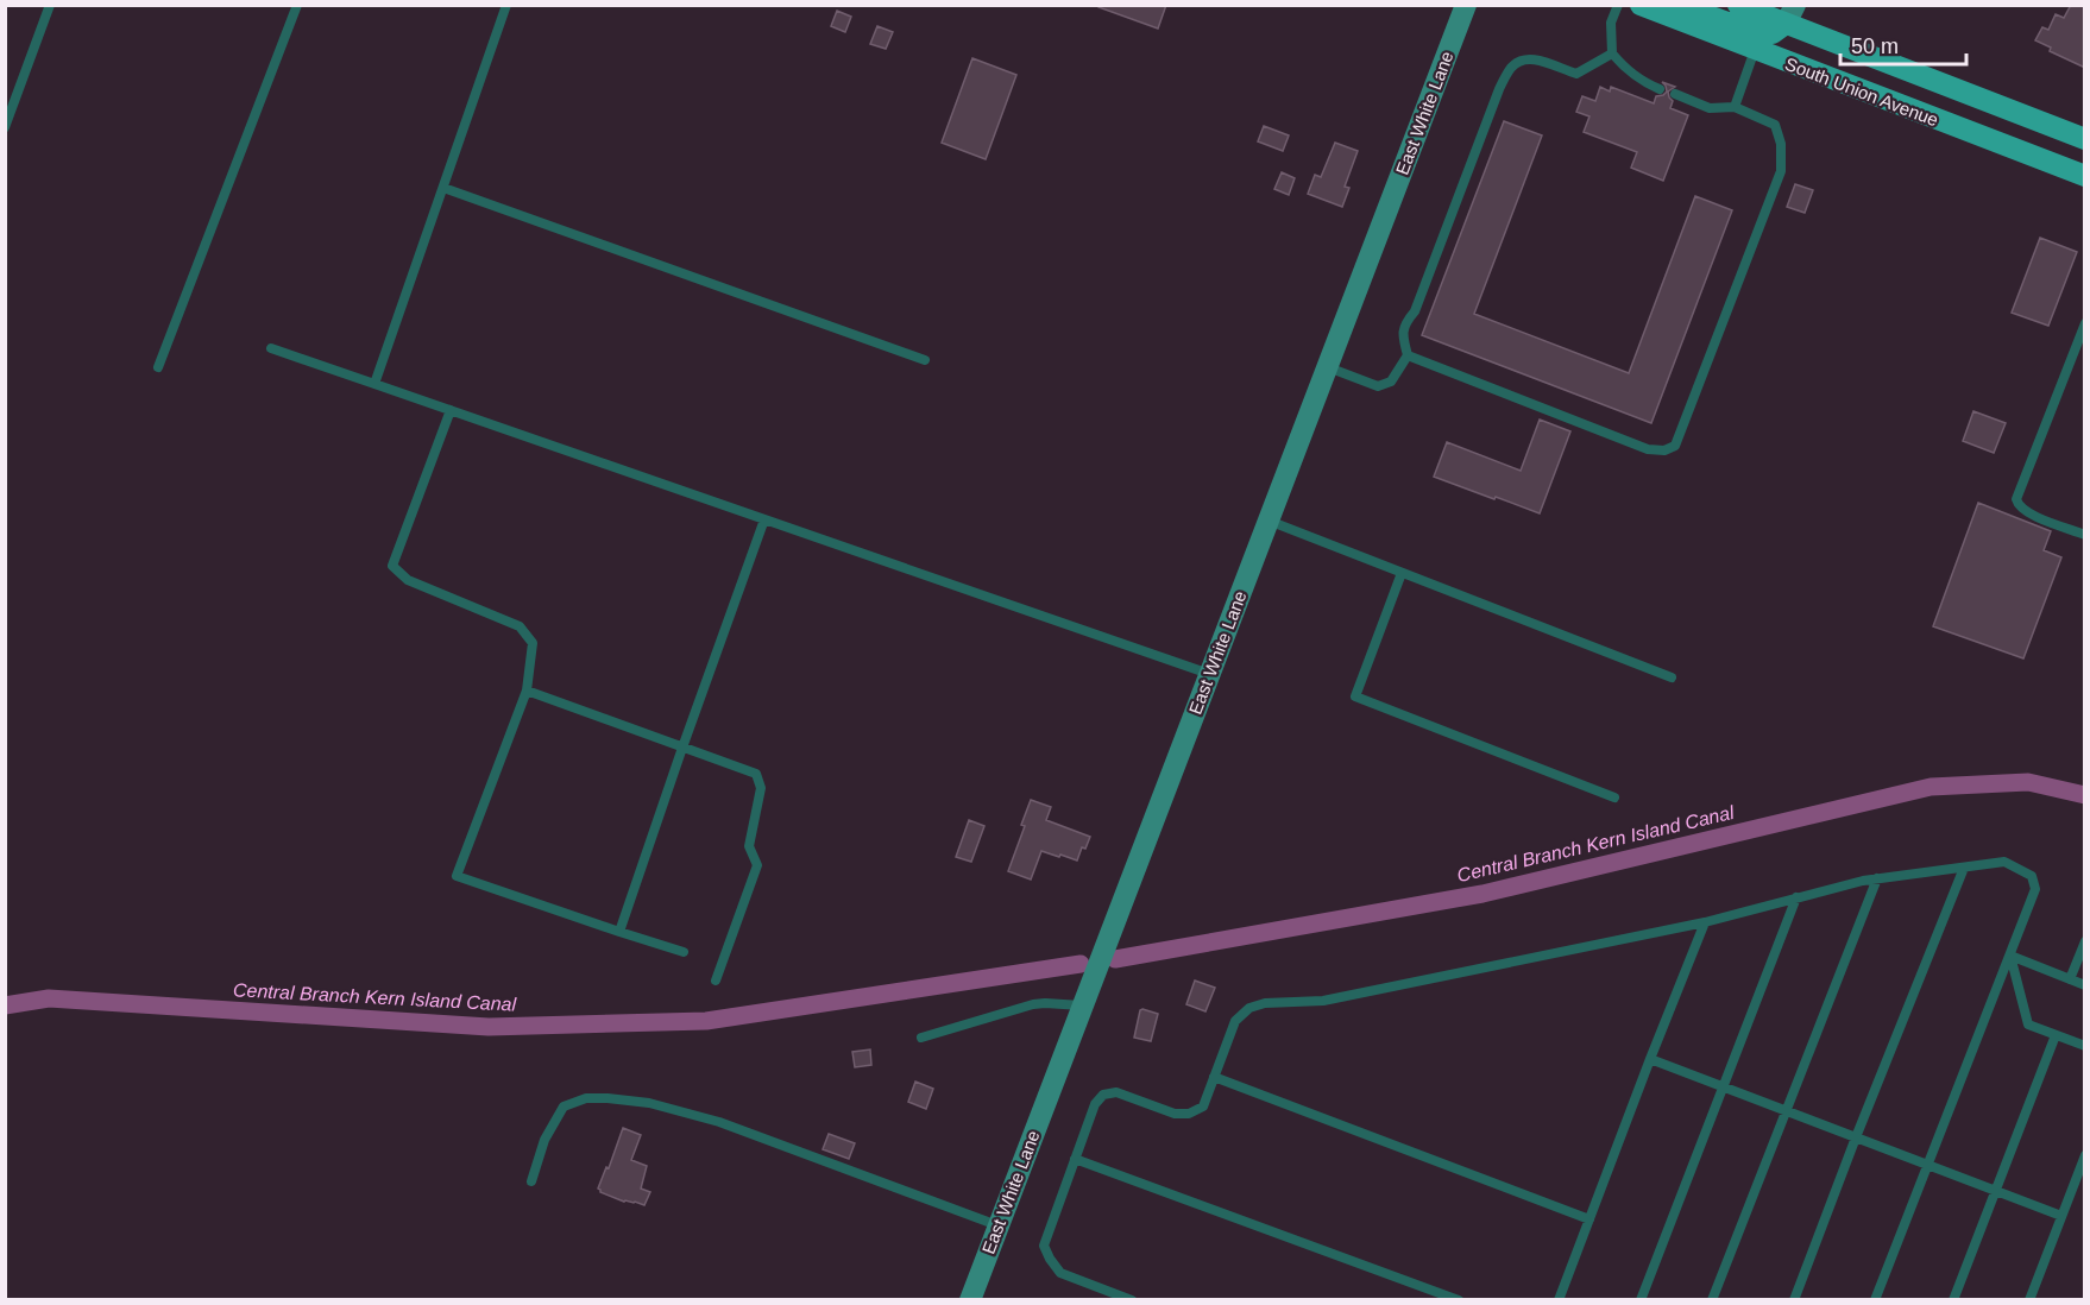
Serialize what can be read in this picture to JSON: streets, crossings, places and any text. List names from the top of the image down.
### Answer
{
  "streets": {
    "main road": ["South Union Avenue"],
    "street": ["East White Lane"]
  },
  "water": ["Central Branch Kern Island Canal"],
  "scale_bar": "50 m"
}
